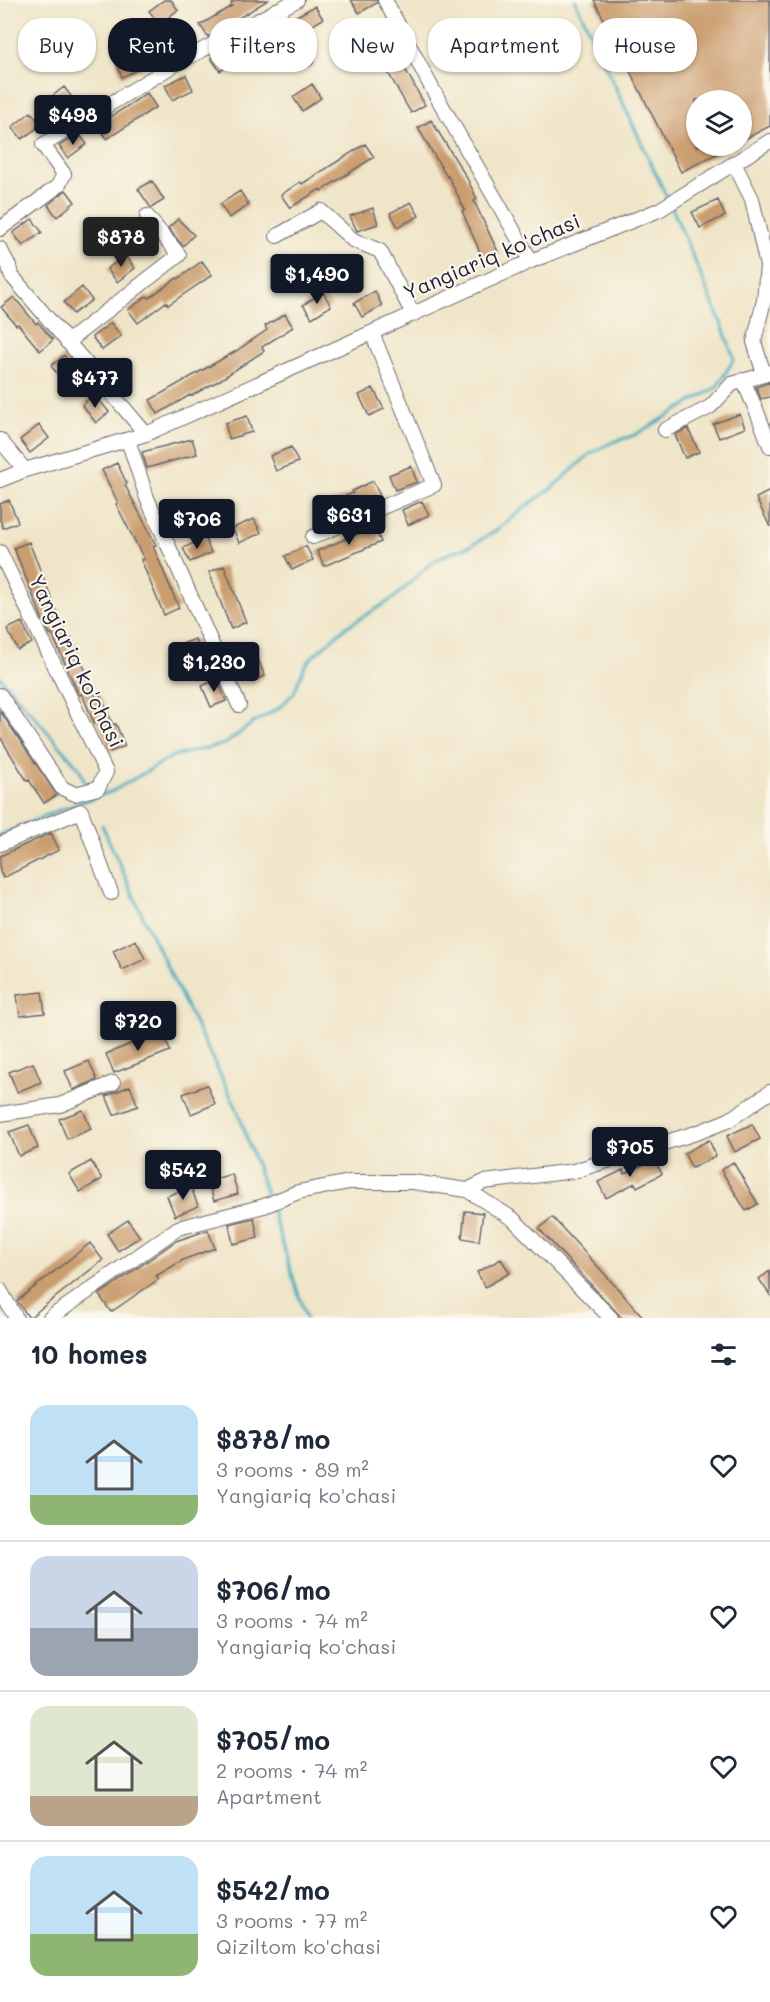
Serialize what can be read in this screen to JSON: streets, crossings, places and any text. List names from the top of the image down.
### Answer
{
  "streets": {
    "street": ["Yangiariq ko'chasi"]
  },
  "page": {
    "chip": [
      "Buy",
      "Rent",
      "Filters",
      "New",
      "Apartment",
      "House"
    ],
    "price": [
      "$498",
      "$878",
      "$1,490",
      "$477",
      "$631",
      "$706",
      "$1,230",
      "$720",
      "$705",
      "$542"
    ],
    "heading": "10 homes",
    "list": [
      {
        "name": "$878/mo",
        "note": "3 rooms · 89 m² · Yangiariq ko'chasi"
      },
      {
        "name": "$706/mo",
        "note": "3 rooms · 74 m² · Yangiariq ko'chasi"
      },
      {
        "name": "$705/mo",
        "note": "2 rooms · 74 m² · Apartment"
      },
      {
        "name": "$542/mo",
        "note": "3 rooms · 77 m² · Qiziltom ko'chasi"
      }
    ]
  }
}
